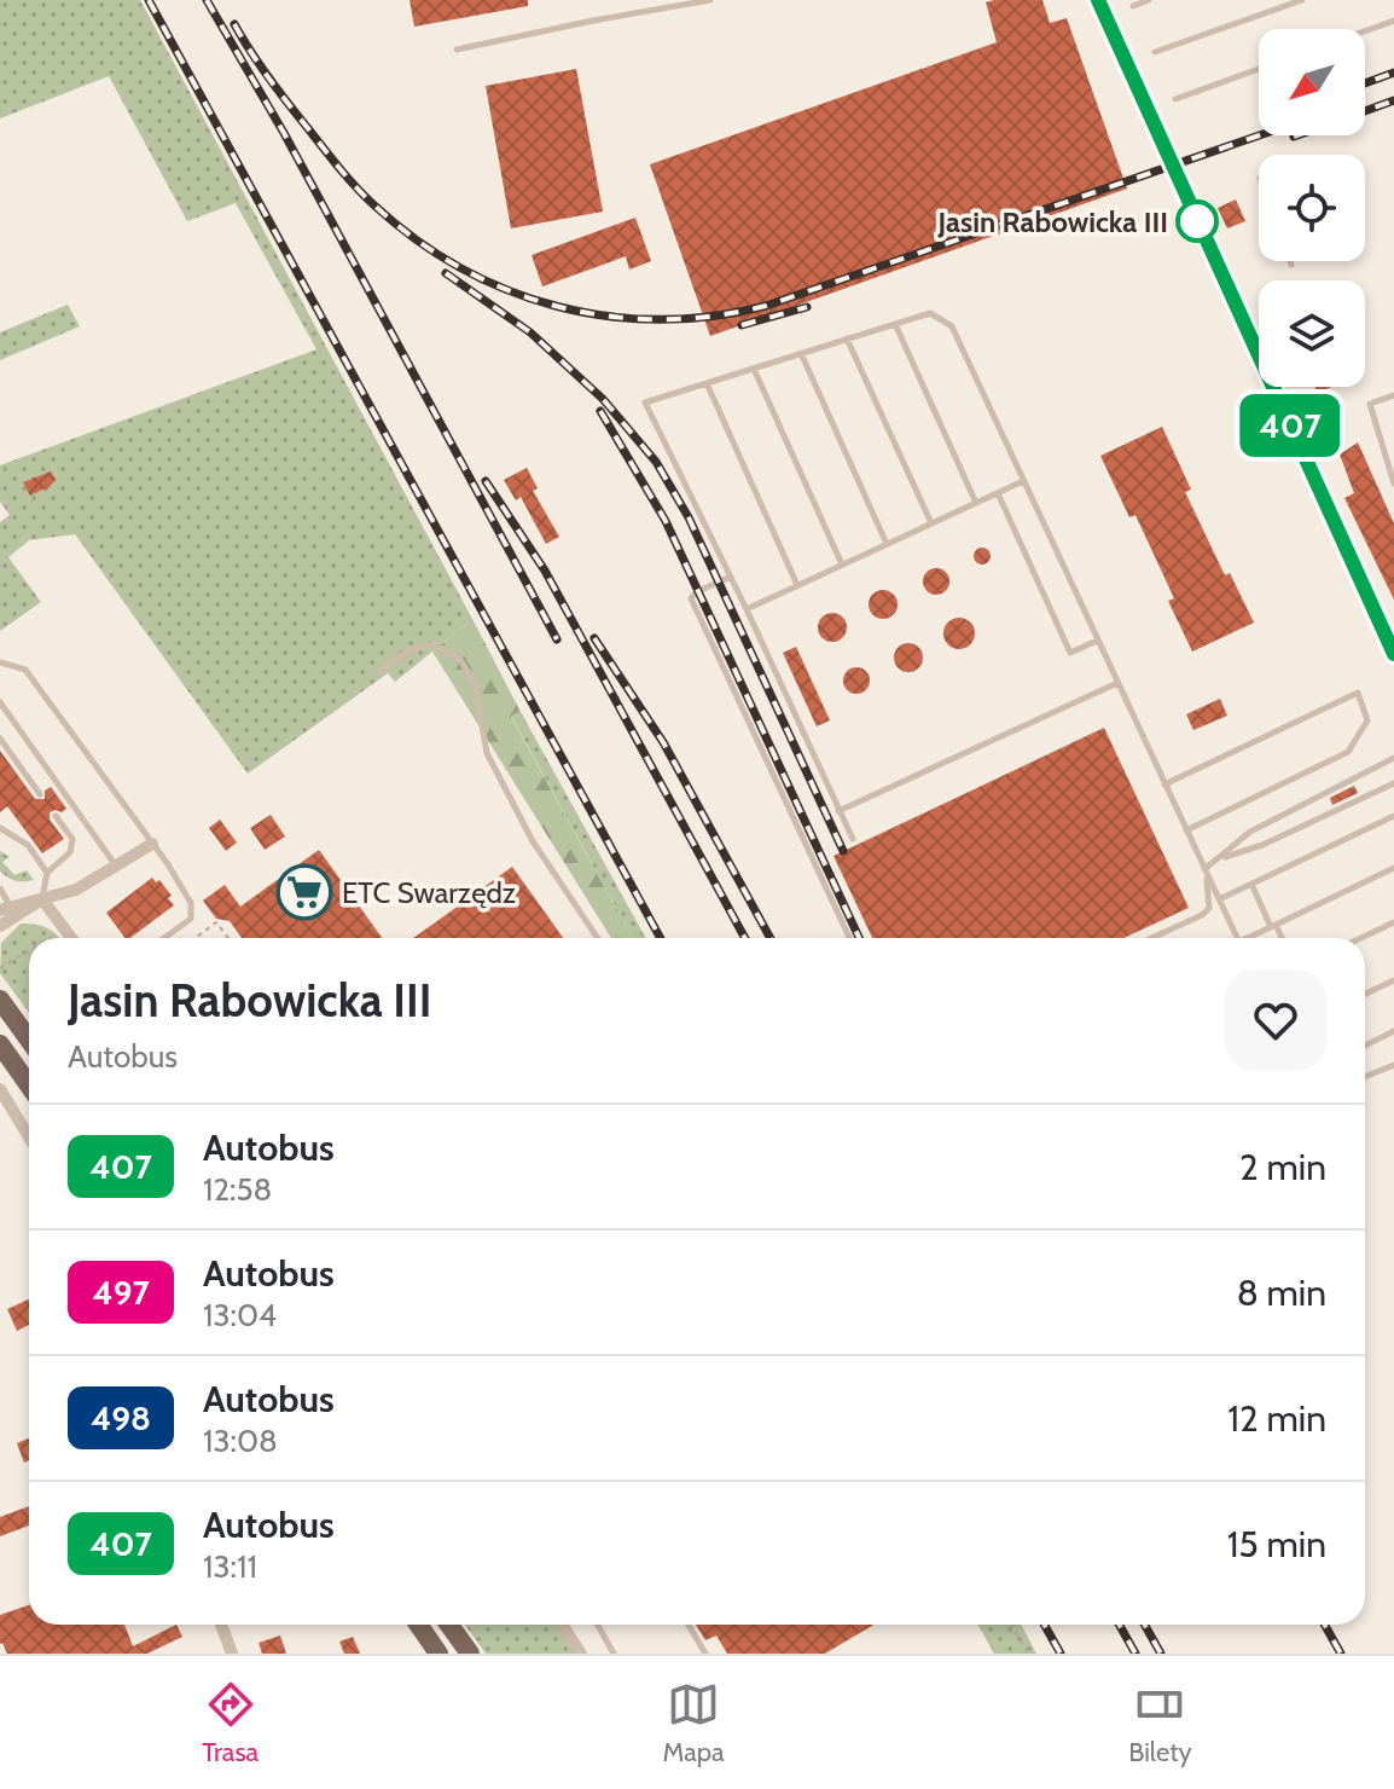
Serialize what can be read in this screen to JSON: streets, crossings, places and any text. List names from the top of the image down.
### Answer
{
  "places": {
    "other": ["Jasin Rabowicka III"],
    "supermarket": ["ETC Swarzędz"]
  },
  "lines": ["bus line 407"],
  "north": "bottom left",
  "page": {
    "on_map": "407",
    "heading": ["Jasin Rabowicka III", "Autobus"],
    "list": [
      {
        "mark": "407",
        "name": "Autobus",
        "note": "12:58",
        "value": "2 min"
      },
      {
        "mark": "497",
        "name": "Autobus",
        "note": "13:04",
        "value": "8 min"
      },
      {
        "mark": "498",
        "name": "Autobus",
        "note": "13:08",
        "value": "12 min"
      },
      {
        "mark": "407",
        "name": "Autobus",
        "note": "13:11",
        "value": "15 min"
      }
    ],
    "tabs": ["Trasa", "Mapa", "Bilety"]
  }
}
